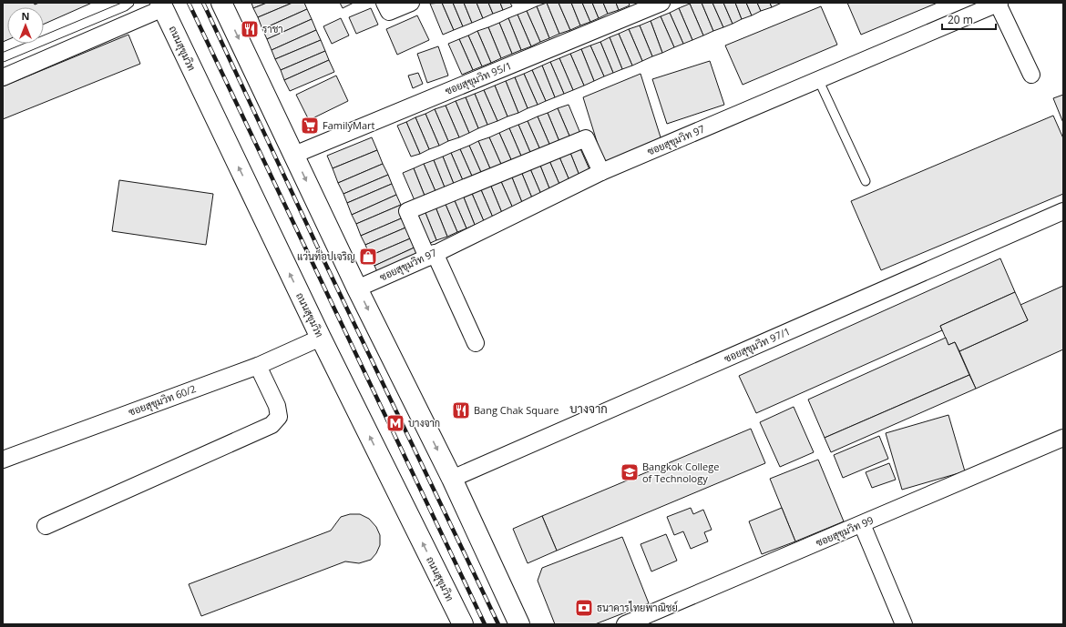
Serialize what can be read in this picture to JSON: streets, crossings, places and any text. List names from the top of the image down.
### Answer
{
  "streets": {
    "main road": ["ถนนสุขุมวิท"],
    "street": [
      "ซอยสุขุมวิท 95/1",
      "ซอยสุขุมวิท 97",
      "ซอยสุขุมวิท 97/1",
      "ซอยสุขุมวิท 60/2",
      "ซอยสุขุมวิท 99"
    ]
  },
  "crossings": [
    ["ถนนสุขุมวิท", "ซอยสุขุมวิท 60/2"]
  ],
  "districts": ["บางจาก"],
  "places": {
    "restaurant": ["ราชา", "Bang Chak Square"],
    "supermarket": ["FamilyMart"],
    "shop": ["แว่นท็อปเจริญ"],
    "metro station": ["บางจาก"],
    "school or university": ["Bangkok College of Technology"],
    "bank": ["ธนาคารไทยพาณิชย์"]
  },
  "scale_bar": "20 m",
  "north": "top"
}
